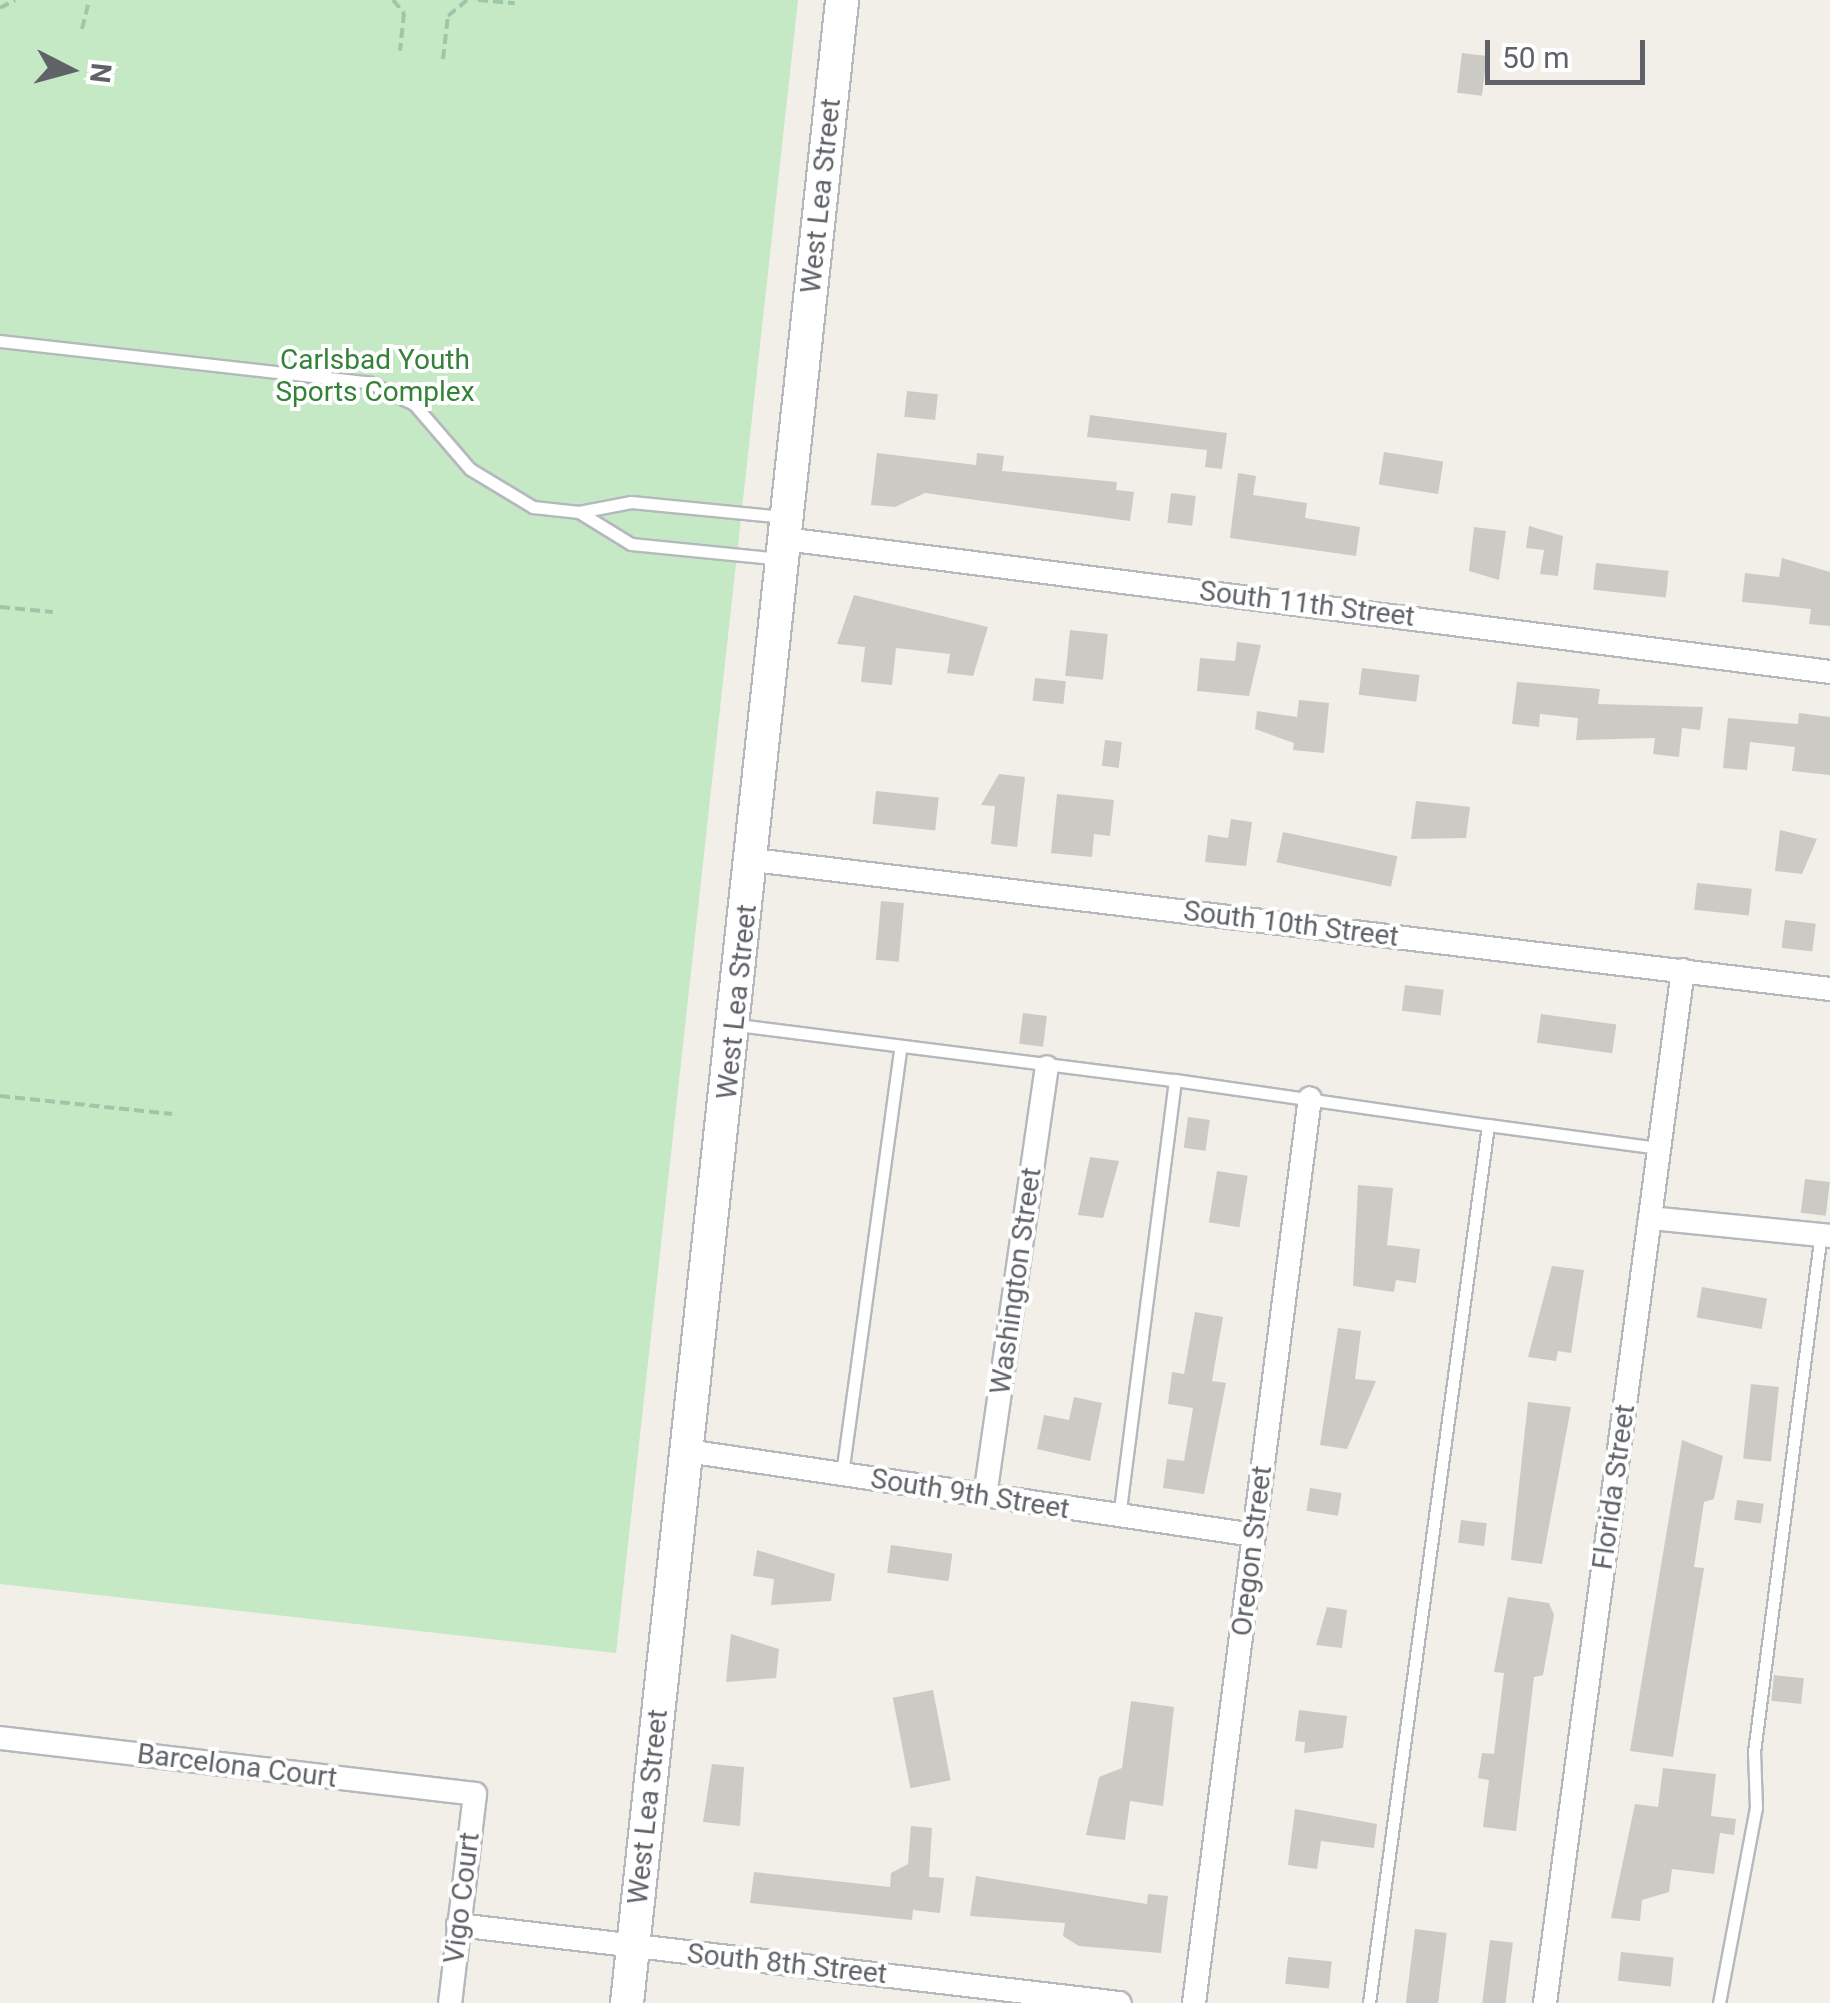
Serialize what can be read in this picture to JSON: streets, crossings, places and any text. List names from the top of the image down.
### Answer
{
  "streets": {
    "main road": ["West Lea Street"],
    "street": [
      "South 11th Street",
      "South 10th Street",
      "Washington Street",
      "Florida Street",
      "South 9th Street",
      "Oregon Street",
      "Barcelona Court",
      "Vigo Court",
      "South 8th Street"
    ]
  },
  "crossings": [
    ["West Lea Street", "South 11th Street"],
    ["West Lea Street", "South 10th Street"],
    ["West Lea Street", "South 9th Street"],
    ["West Lea Street", "South 8th Street"],
    ["South 10th Street", "Florida Street"],
    ["Washington Street", "South 9th Street"],
    ["South 9th Street", "Oregon Street"],
    ["Barcelona Court", "Vigo Court"],
    ["Vigo Court", "South 8th Street"]
  ],
  "parks": ["Carlsbad Youth Sports Complex"],
  "scale_bar": "50 m",
  "north": "right"
}
